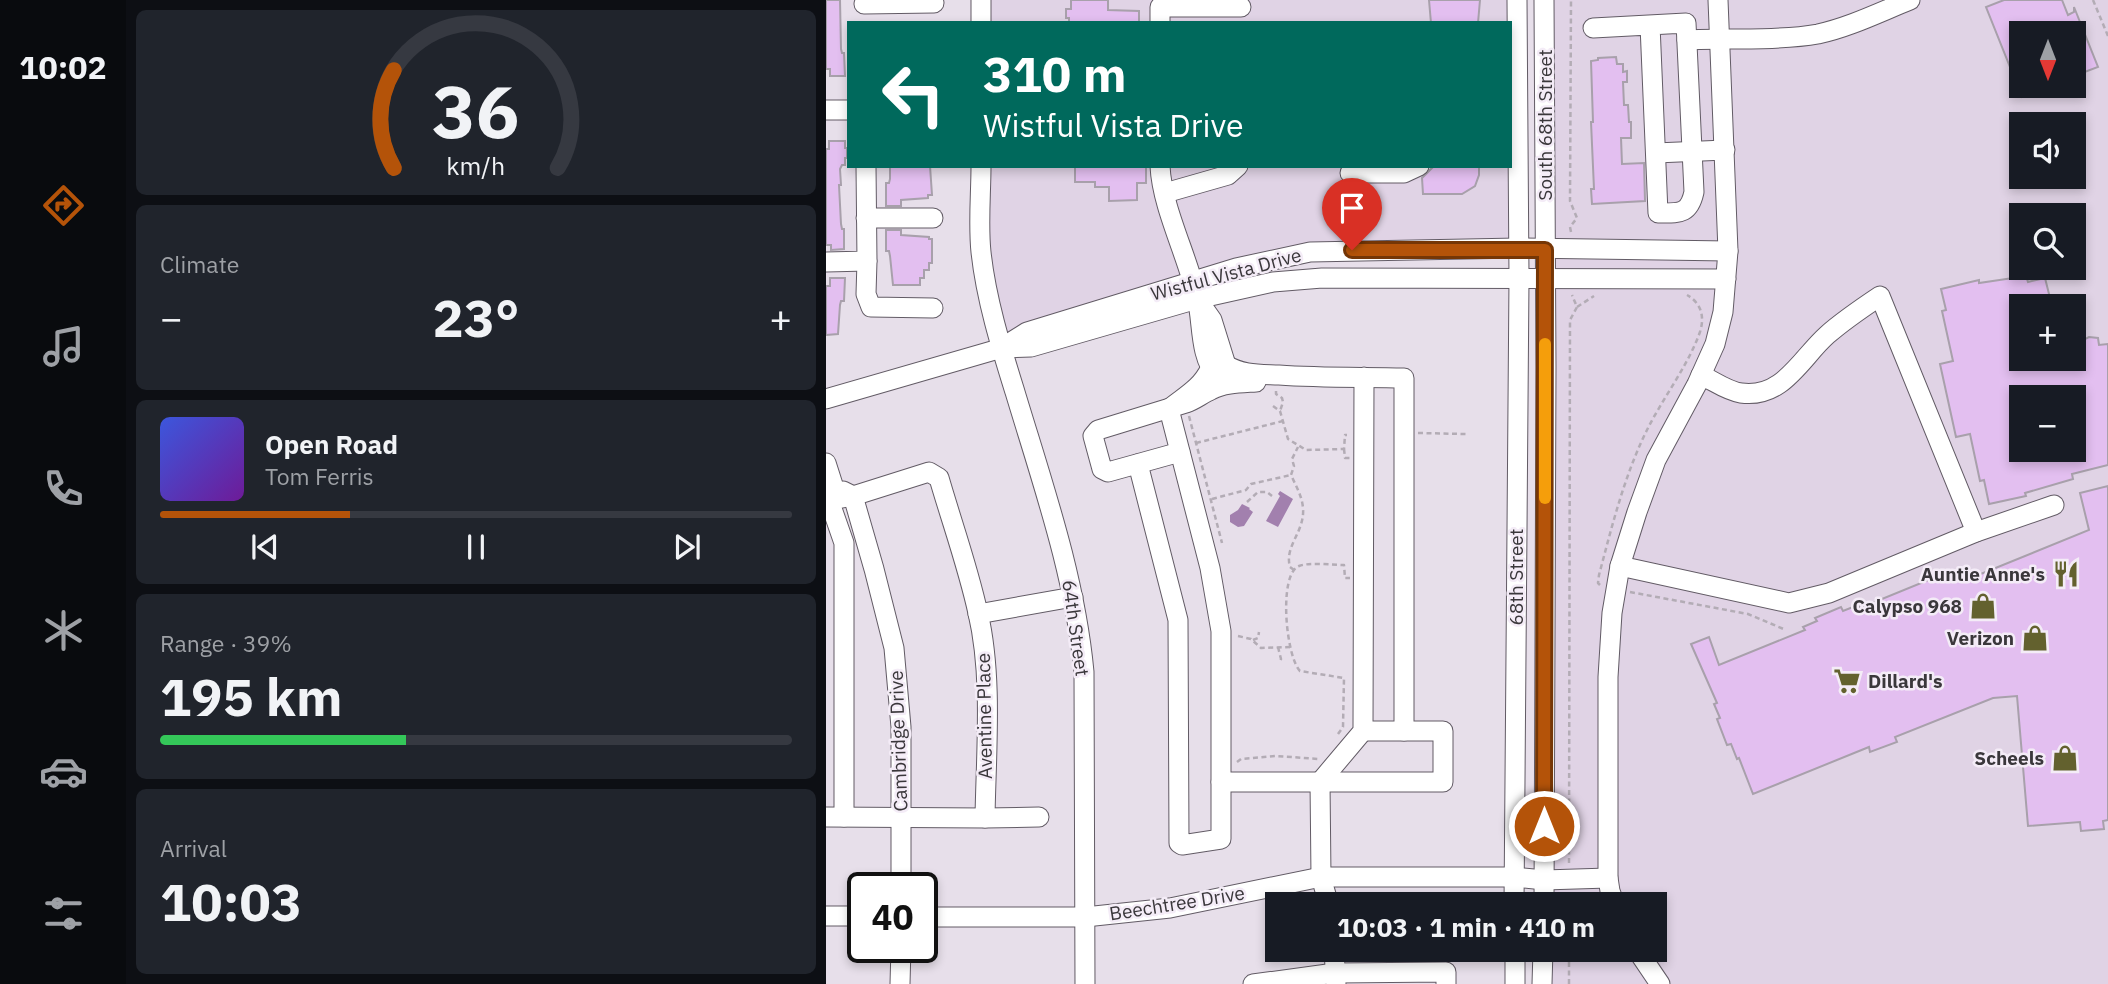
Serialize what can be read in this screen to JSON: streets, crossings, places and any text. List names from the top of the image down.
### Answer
{
  "streets": {
    "street": [
      "South 68th Street",
      "Wistful Vista Drive",
      "68th Street",
      "64th Street",
      "Aventine Place",
      "Cambridge Drive",
      "Beechtree Drive"
    ]
  },
  "crossings": [
    ["South 68th Street", "Wistful Vista Drive"],
    ["South 68th Street", "68th Street"],
    ["Wistful Vista Drive", "68th Street"],
    ["Wistful Vista Drive", "64th Street"],
    ["68th Street", "Beechtree Drive"],
    ["64th Street", "Beechtree Drive"],
    ["Aventine Place", "Cambridge Drive"]
  ],
  "places": {
    "restaurant": ["Auntie Anne's"],
    "shop": ["Calypso 968", "Verizon", "Scheels"],
    "supermarket": ["Dillard's"]
  },
  "north": "bottom",
  "page": {
    "tabs": "10:02",
    "map_buttons": ["+", "−"],
    "turn": ["310 m", "Wistful Vista Drive"],
    "tile": [
      "Climate",
      ["Range · 39%", "195 km"],
      ["Arrival", "10:03"]
    ],
    "heat": ["−", "23°", "+"],
    "song": ["Open Road", "Tom Ferris"],
    "limit": "40",
    "trip": "10:03 · 1 min · 410 m",
    "gauge": ["36", "km/h"]
  }
}
